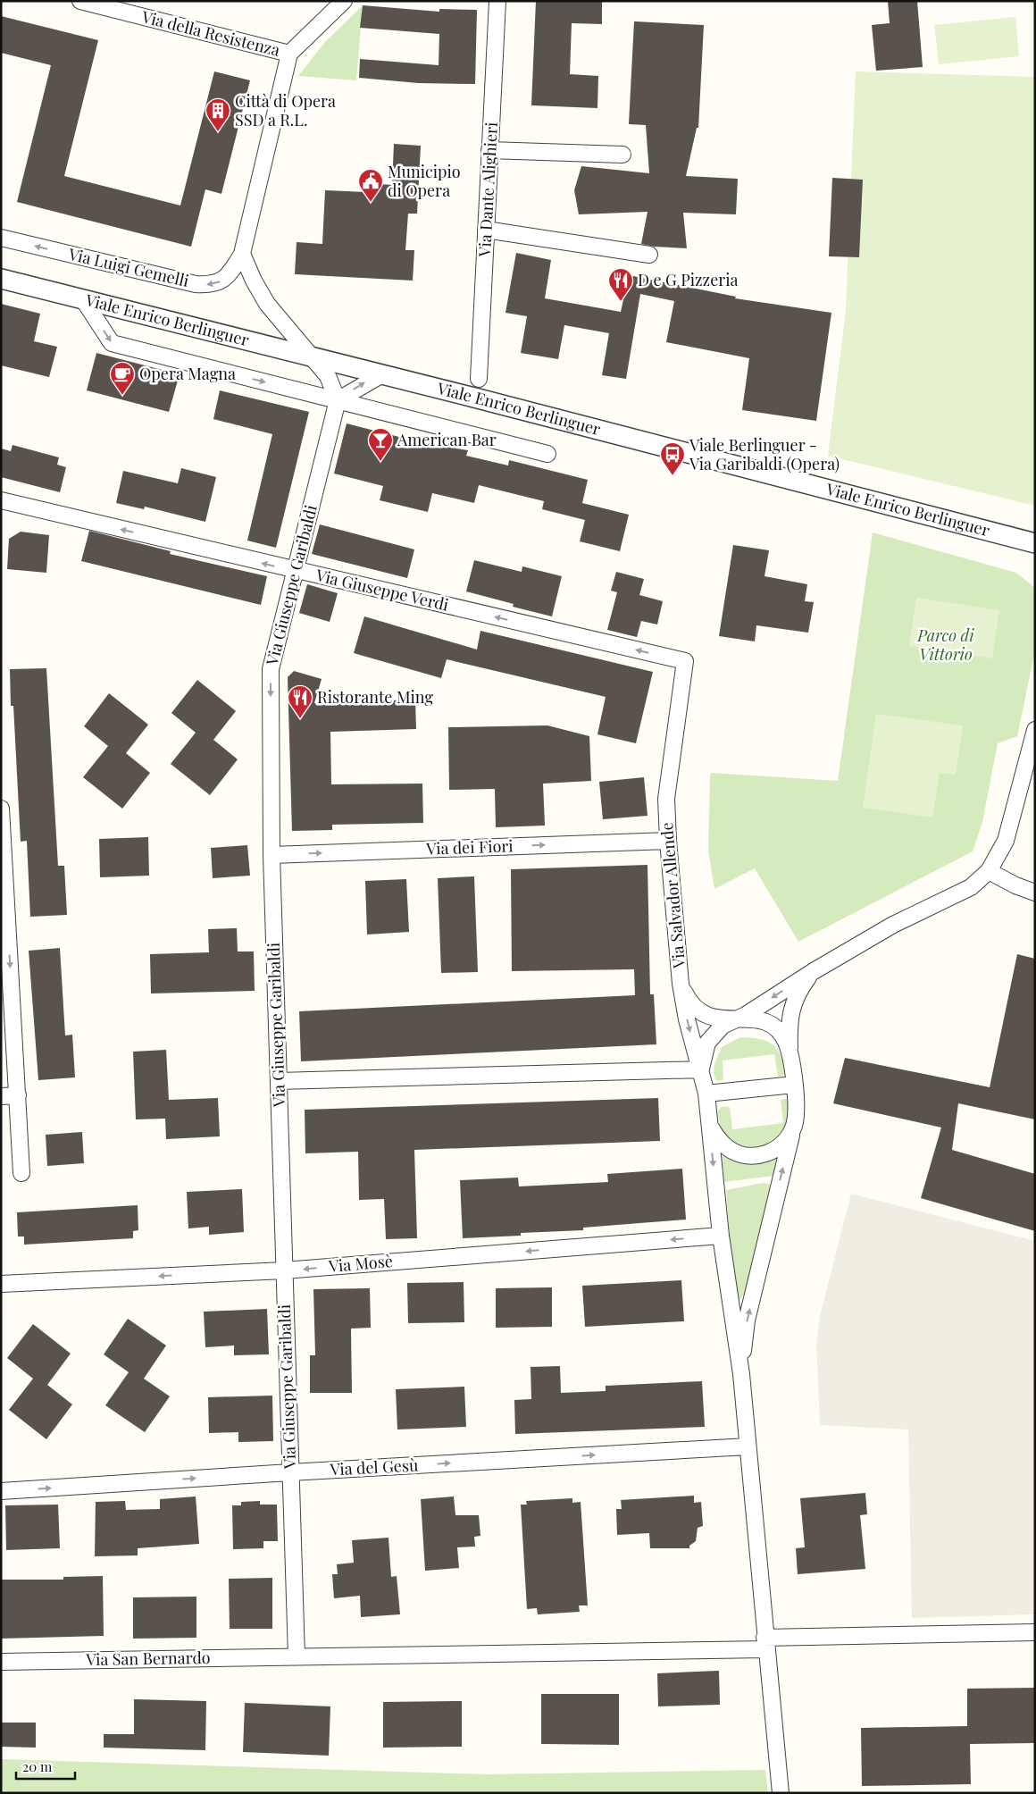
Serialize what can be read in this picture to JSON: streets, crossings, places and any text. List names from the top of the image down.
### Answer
{
  "streets": {
    "street": [
      "Via della Resistenza",
      "Via Dante Alighieri",
      "Via Luigi Gemelli",
      "Viale Enrico Berlinguer",
      "Via Giuseppe Garibaldi",
      "Via Giuseppe Verdi",
      "Via dei Fiori",
      "Via Salvador Allende",
      "Via Mosè",
      "Via del Gesù",
      "Via San Bernardo"
    ]
  },
  "crossings": [
    ["Via della Resistenza", "Via Luigi Gemelli"],
    ["Via Giuseppe Garibaldi", "Via Giuseppe Verdi"],
    ["Via Giuseppe Garibaldi", "Via dei Fiori"],
    ["Via Giuseppe Garibaldi", "Via Mosè"],
    ["Via Giuseppe Garibaldi", "Via del Gesù"],
    ["Via Giuseppe Garibaldi", "Via San Bernardo"],
    ["Via Giuseppe Verdi", "Via Salvador Allende"],
    ["Via dei Fiori", "Via Salvador Allende"],
    ["Via Salvador Allende", "Via Mosè"]
  ],
  "one_way": [
    "Via Giuseppe Verdi",
    "Via dei Fiori",
    "Via Mosè",
    "Via del Gesù"
  ],
  "parks": ["Parco di Vittorio"],
  "places": {
    "building": ["Città di Opera SSD a R.L."],
    "public building": ["Municipio di Opera"],
    "restaurant": ["D e G Pizzeria", "Ristorante Ming"],
    "cafe": ["Opera Magna"],
    "bar": ["American Bar"],
    "bus stop": ["Viale Berlinguer - Via Garibaldi (Opera)"]
  },
  "scale_bar": "20 m"
}
